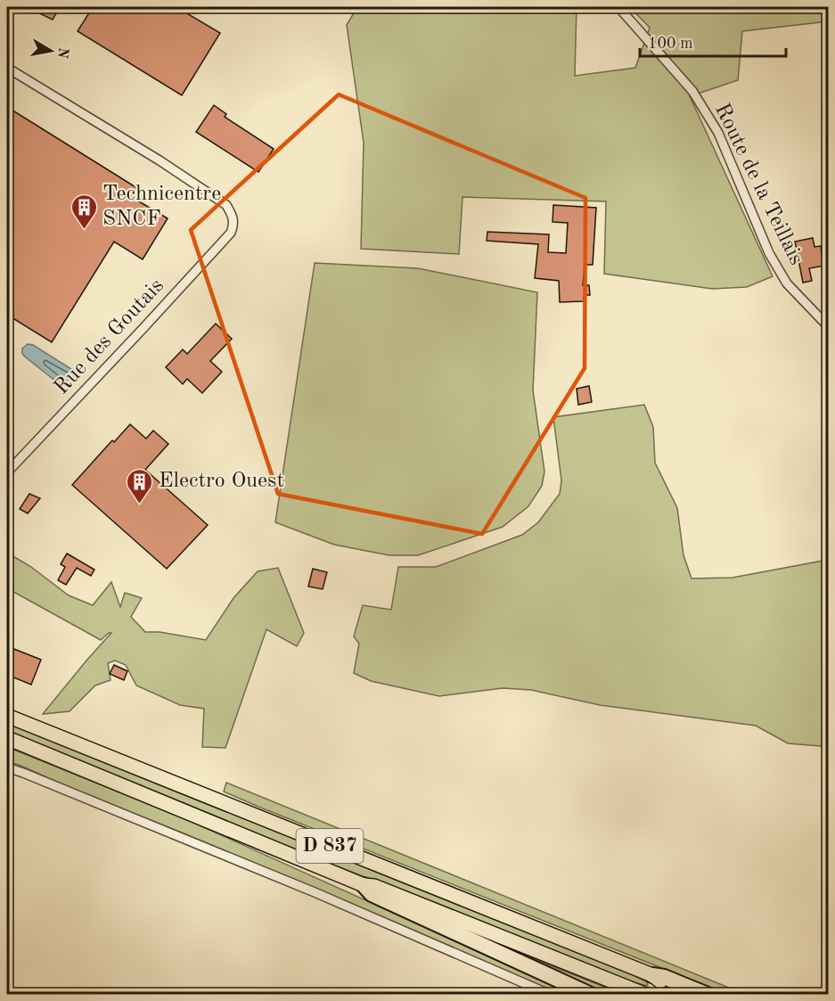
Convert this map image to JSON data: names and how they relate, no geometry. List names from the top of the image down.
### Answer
{
  "streets": {
    "main road": ["D 837"],
    "street": ["Route de la Teillais", "Rue des Goutais"]
  },
  "places": {
    "building": ["Technicentre SNCF", "Electro Ouest"]
  },
  "scale_bar": "100 m",
  "north": "right"
}
